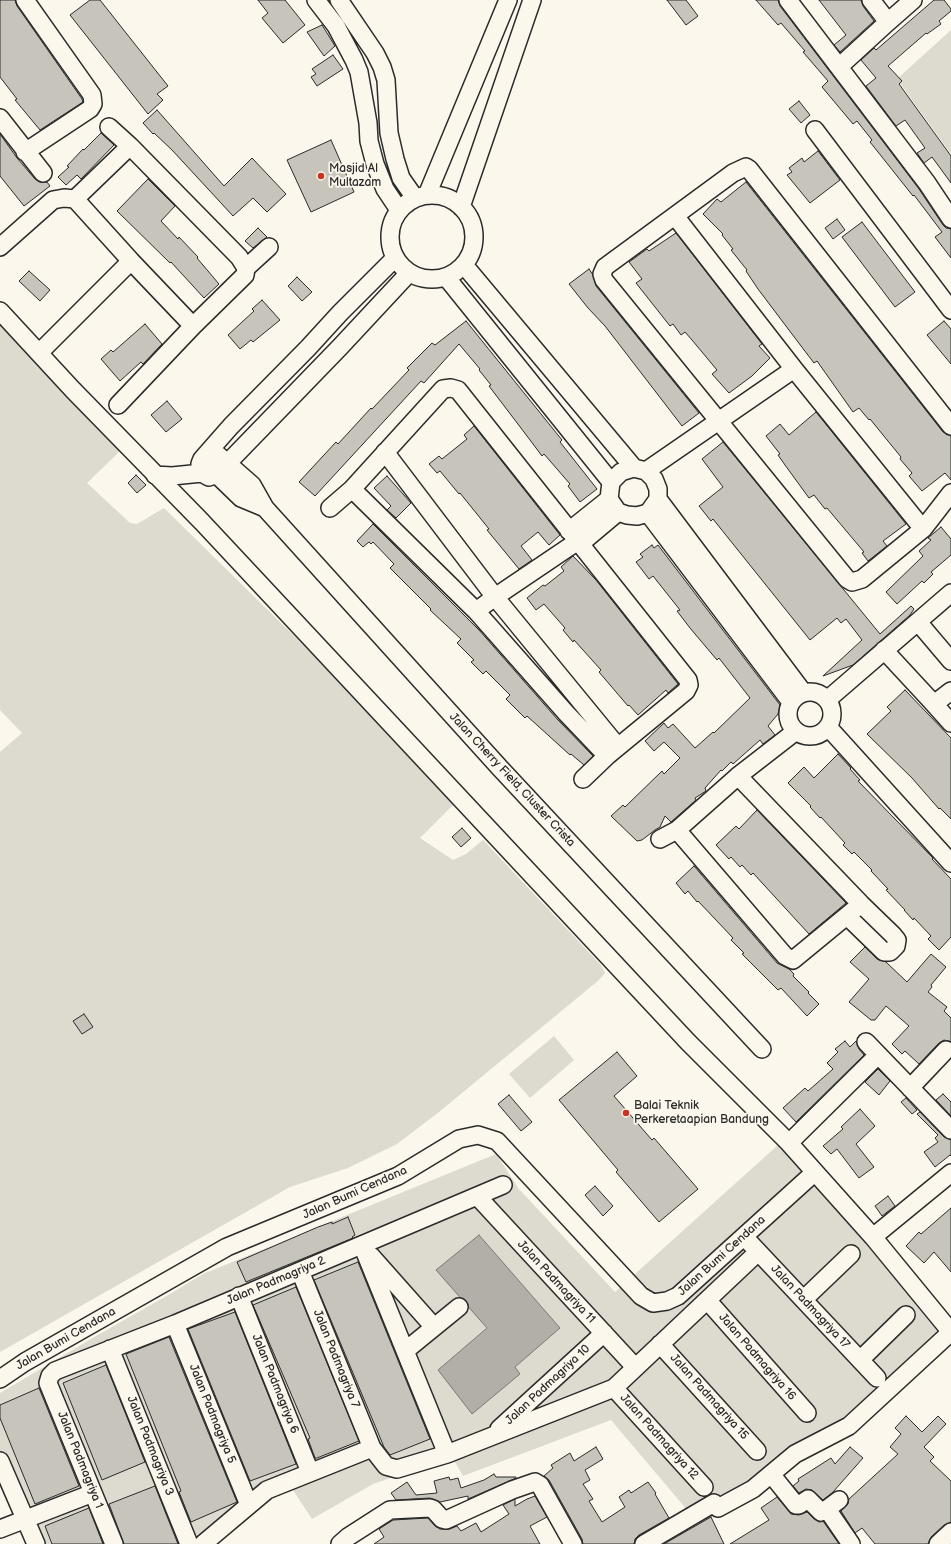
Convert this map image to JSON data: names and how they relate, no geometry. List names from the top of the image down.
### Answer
{
  "streets": {
    "street": [
      "Jalan Cherry Field, Cluster Crista",
      "Jalan Bumi Cendana",
      "Jalan Padmagriya 2",
      "Jalan Padmagriya 11",
      "Jalan Padmagriya 17",
      "Jalan Padmagriya 16",
      "Jalan Padmagriya 7",
      "Jalan Padmagriya 6",
      "Jalan Padmagriya 10",
      "Jalan Padmagriya 15",
      "Jalan Padmagriya 5",
      "Jalan Padmagriya 12",
      "Jalan Padmagriya 3",
      "Jalan Padmagriya 1"
    ]
  },
  "crossings": [
    ["Jalan Bumi Cendana", "Jalan Padmagriya 17"],
    ["Jalan Padmagriya 2", "Jalan Padmagriya 11"],
    ["Jalan Padmagriya 2", "Jalan Padmagriya 7"],
    ["Jalan Padmagriya 2", "Jalan Padmagriya 6"],
    ["Jalan Padmagriya 2", "Jalan Padmagriya 5"],
    ["Jalan Padmagriya 2", "Jalan Padmagriya 3"],
    ["Jalan Padmagriya 2", "Jalan Padmagriya 1"],
    ["Jalan Padmagriya 11", "Jalan Padmagriya 10"],
    ["Jalan Padmagriya 7", "Jalan Padmagriya 10"],
    ["Jalan Padmagriya 10", "Jalan Padmagriya 12"]
  ],
  "places": ["Masjid Al Multazam", "Balai Teknik Perkeretaapian Bandung"]
}
